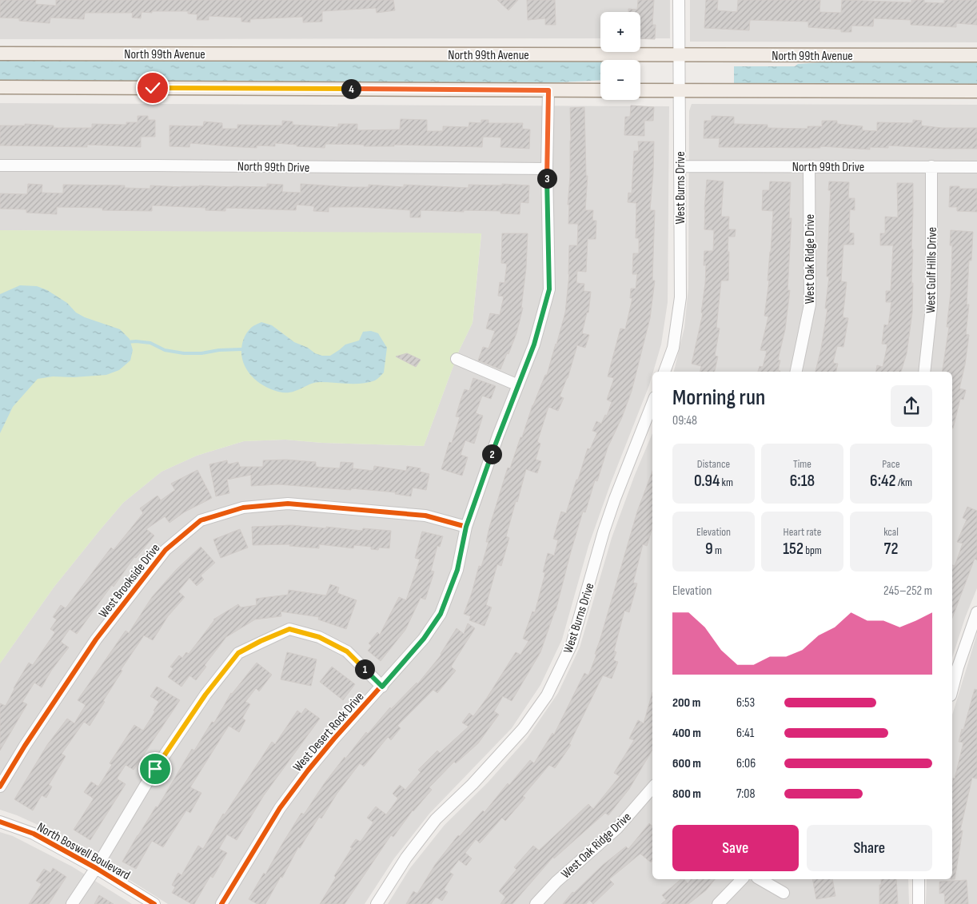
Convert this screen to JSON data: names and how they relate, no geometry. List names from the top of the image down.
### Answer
{
  "streets": {
    "main road": ["North 99th Avenue"],
    "street": [
      "North 99th Drive",
      "West Burns Drive",
      "West Oak Ridge Drive",
      "West Gulf Hills Drive",
      "West Brookside Drive",
      "West Desert Rock Drive",
      "North Boswell Boulevard"
    ]
  },
  "crossings": [
    ["North 99th Avenue", "West Burns Drive"],
    ["North 99th Drive", "West Burns Drive"],
    ["North 99th Drive", "West Oak Ridge Drive"],
    ["North 99th Drive", "West Gulf Hills Drive"],
    ["North 99th Drive", "West Desert Rock Drive"],
    ["West Brookside Drive", "West Desert Rock Drive"]
  ],
  "page": {
    "map_buttons": ["+", "−"],
    "pins": [
      "4",
      "3",
      "2",
      "1"
    ],
    "heading": ["Morning run", "09:48"],
    "stats": [
      ["Distance", "0.94 km"],
      ["Time", "6:18"],
      ["Pace", "6:42 /km"],
      ["Elevation", "9 m"],
      ["Heart rate", "152 bpm"],
      ["kcal", "72"]
    ],
    "chart": ["Elevation", "245–252 m"],
    "list": [
      {
        "name": "200 m",
        "note": "6:53"
      },
      {
        "name": "400 m",
        "note": "6:41"
      },
      {
        "name": "600 m",
        "note": "6:06"
      },
      {
        "name": "800 m",
        "note": "7:08"
      }
    ],
    "buttons": ["Save", "Share"]
  }
}
